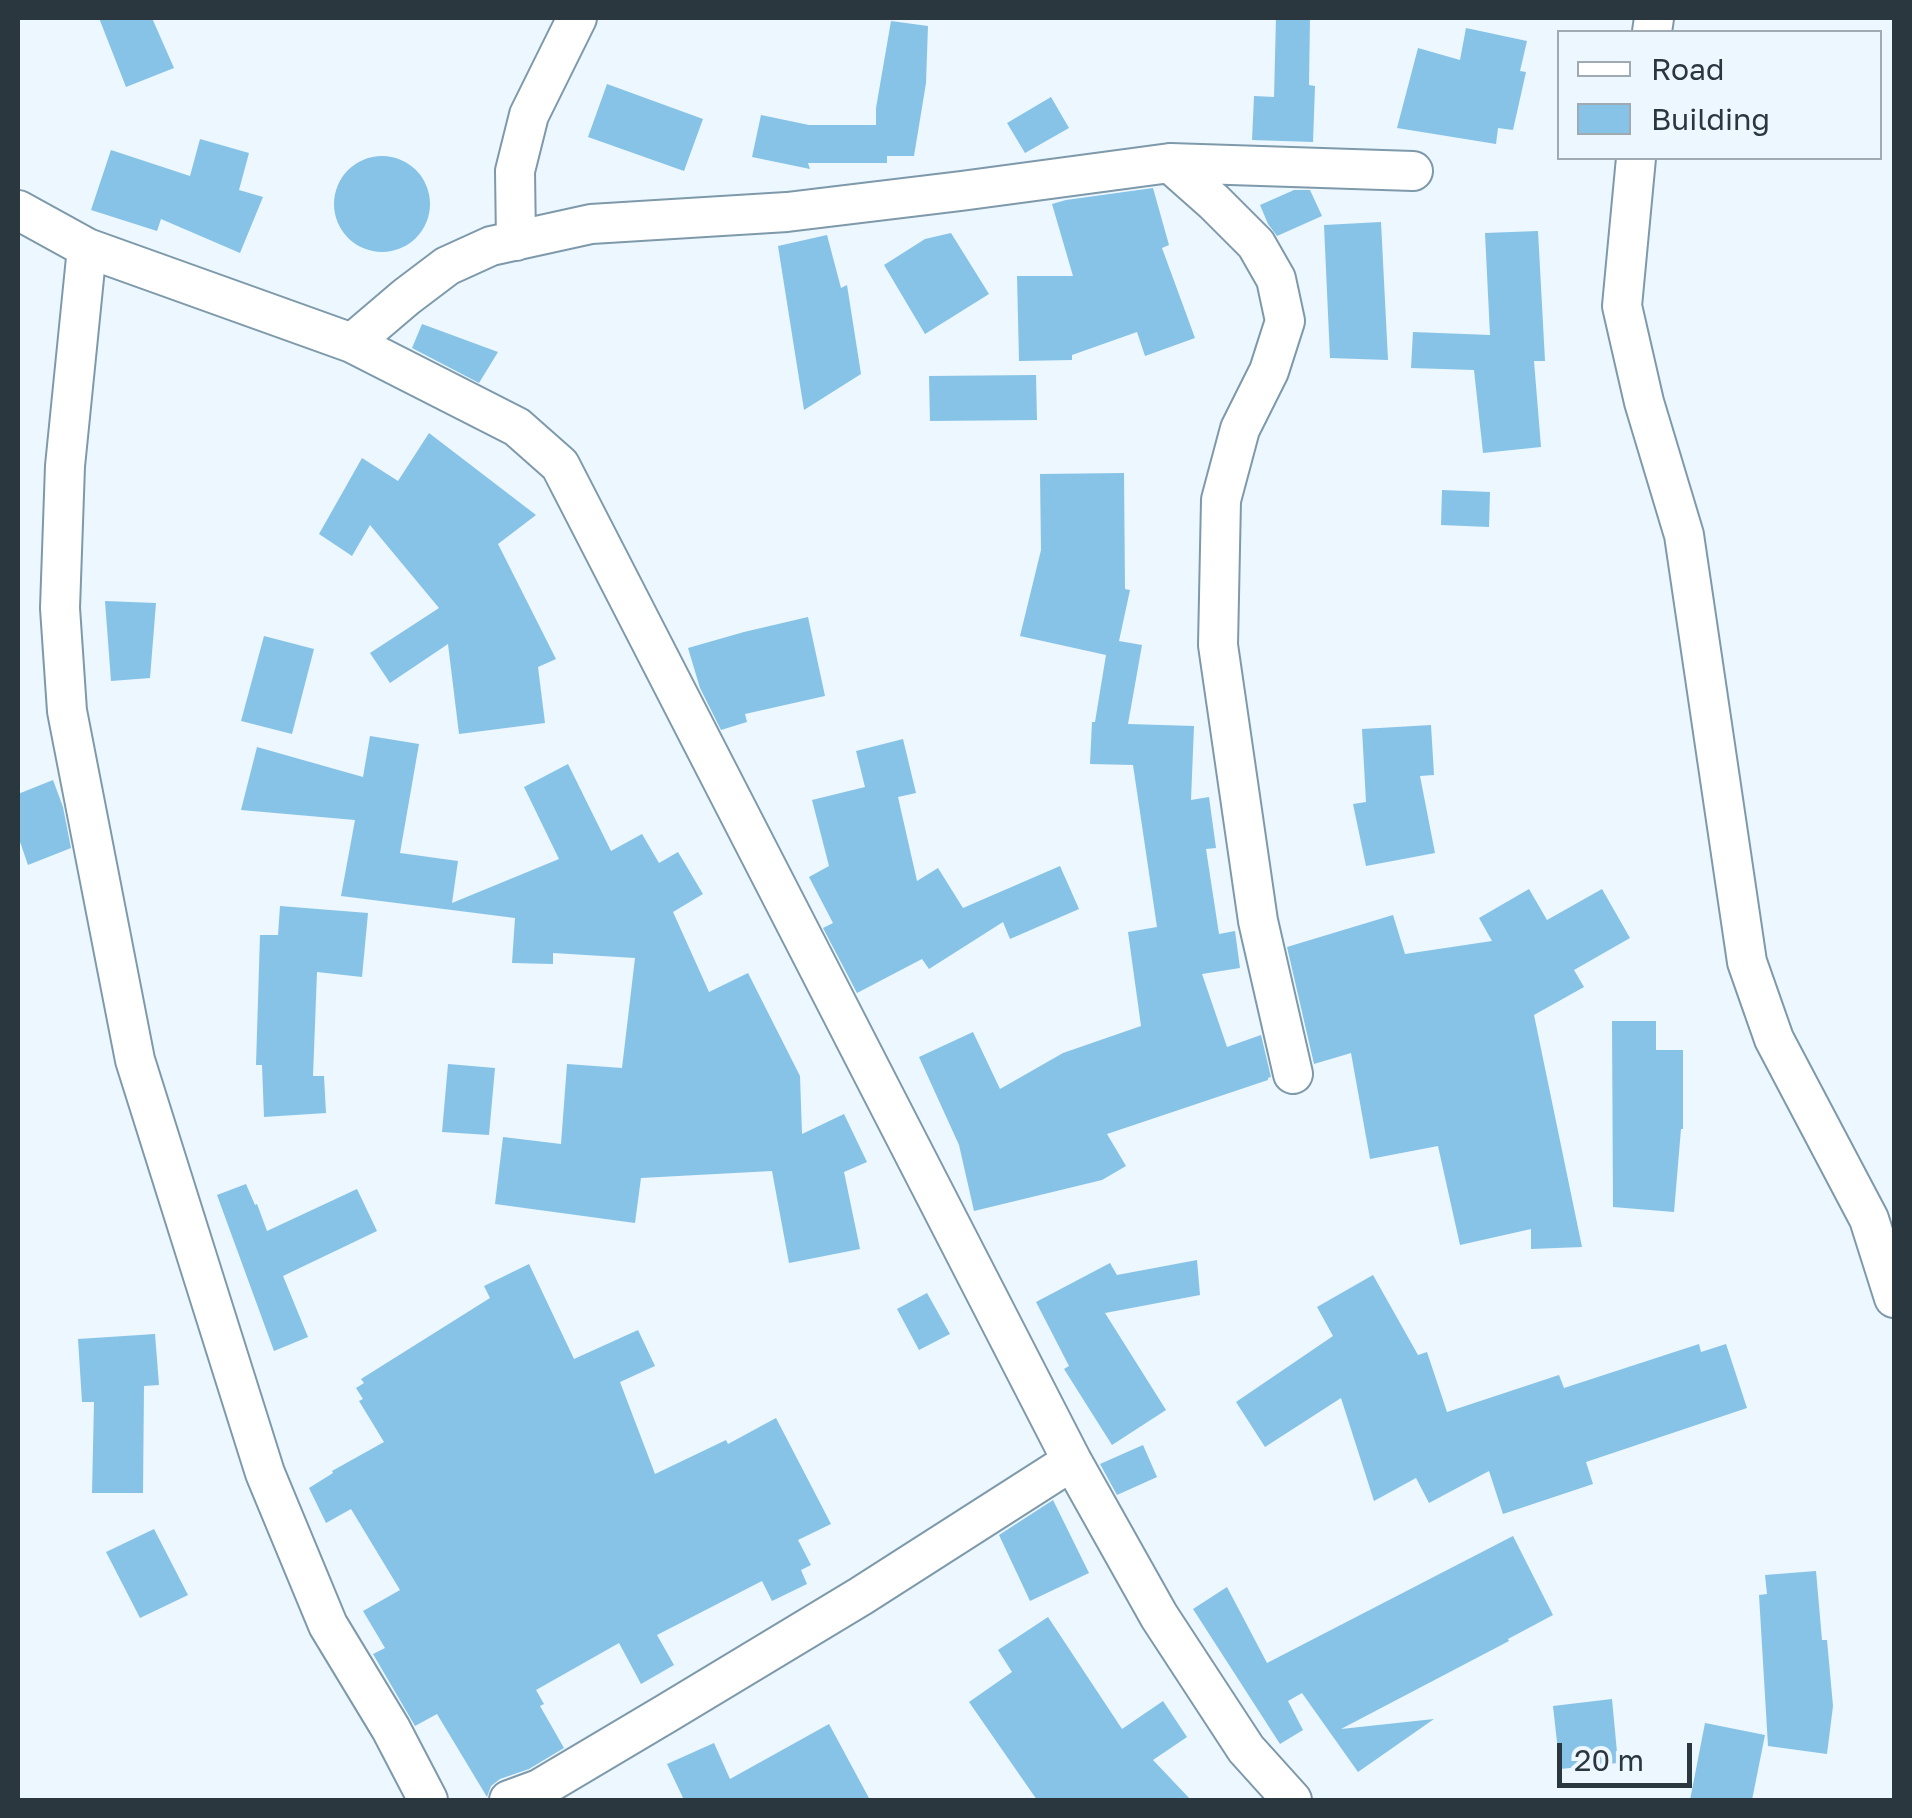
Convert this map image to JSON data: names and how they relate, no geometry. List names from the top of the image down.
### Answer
{
  "legend": ["Road", "Building"],
  "scale_bar": "20 m"
}
